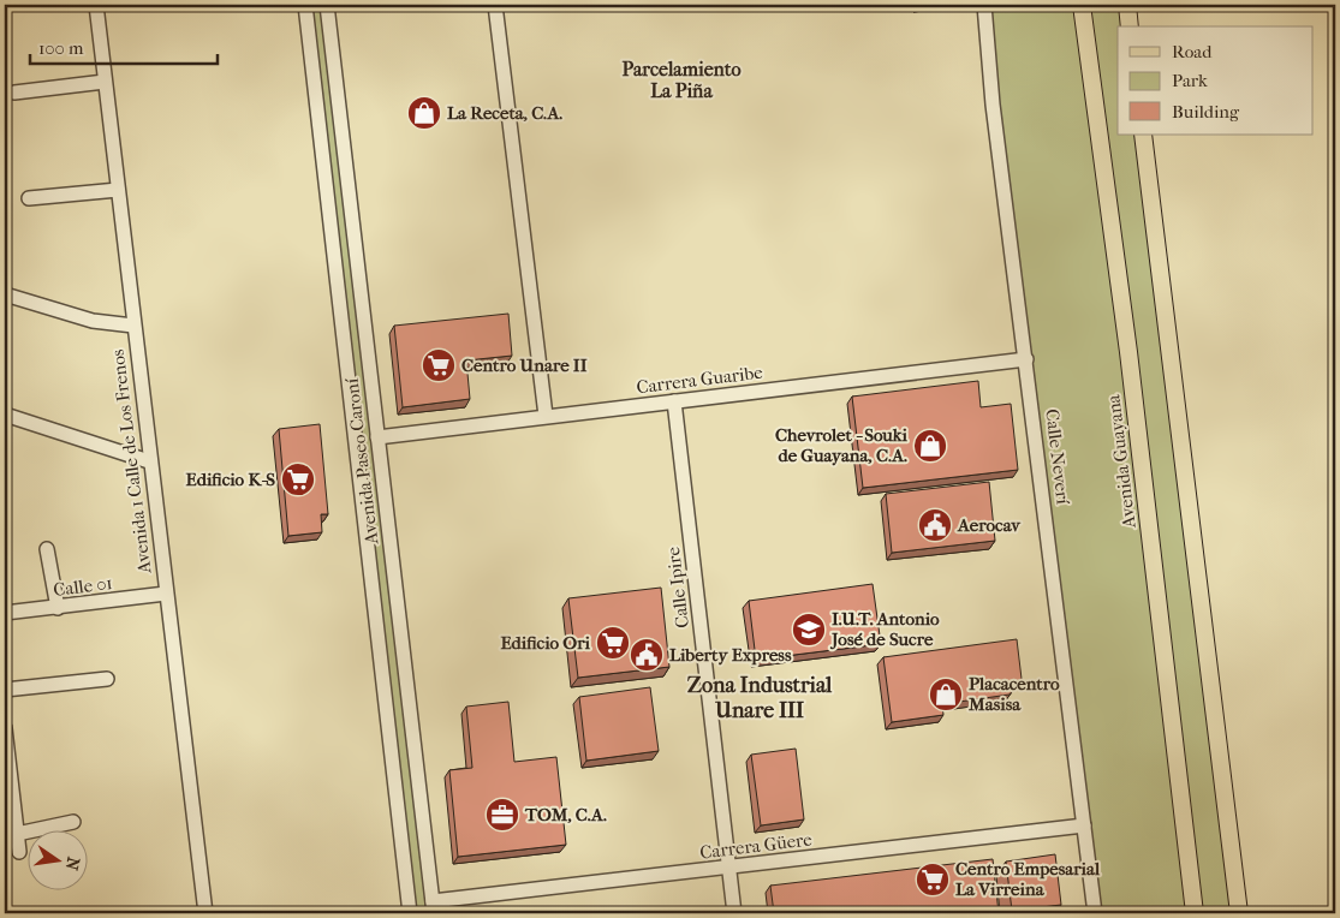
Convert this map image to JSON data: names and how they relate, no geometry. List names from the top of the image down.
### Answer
{
  "streets": {
    "main road": ["Avenida Guayana"],
    "street": [
      "Carrera Guaribe",
      "Calle Neverí",
      "Avenida 1 Calle de Los Frenos",
      "Avenida Paseo Caroní",
      "Calle 01",
      "Calle Ipire",
      "Carrera Güere"
    ]
  },
  "crossings": [
    ["Carrera Guaribe", "Calle Neverí"],
    ["Carrera Guaribe", "Avenida Paseo Caroní"],
    ["Carrera Guaribe", "Calle Ipire"],
    ["Calle Neverí", "Carrera Güere"],
    ["Avenida 1 Calle de Los Frenos", "Calle 01"],
    ["Avenida Paseo Caroní", "Carrera Güere"],
    ["Calle Ipire", "Carrera Güere"]
  ],
  "districts": ["Parcelamiento La Piña", "Zona Industrial Unare III"],
  "places": {
    "shop": ["La Receta, C.A.", "Chevrolet - Souki de Guayana, C.A.", "Placacentro Masisa"],
    "supermarket": [
      "Centro Unare II",
      "Edificio K-S",
      "Edificio Ori",
      "Centro Empesarial La Virreina"
    ],
    "public building": ["Aerocav", "Liberty Express"],
    "school or university": ["I.U.T. Antonio José de Sucre"],
    "office": ["TOM, C.A."]
  },
  "legend": ["Road", "Park", "Building"],
  "scale_bar": "100 m",
  "north": "right"
}
